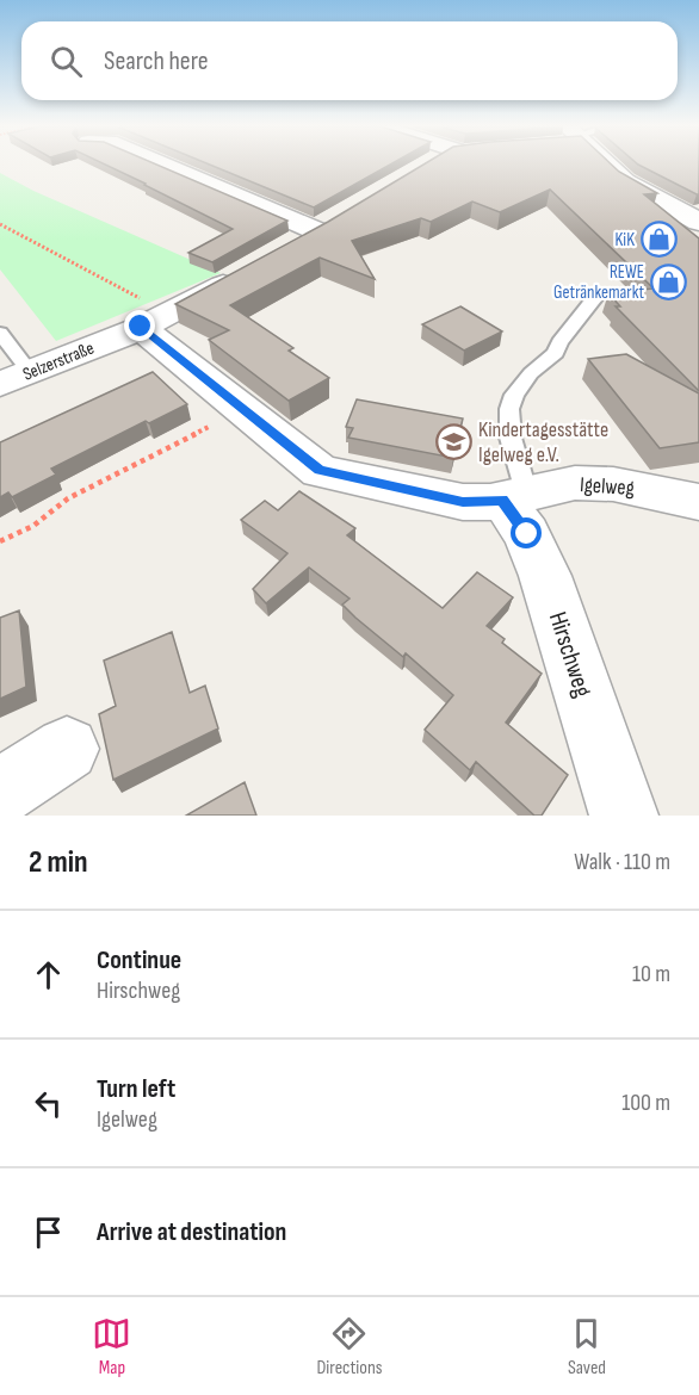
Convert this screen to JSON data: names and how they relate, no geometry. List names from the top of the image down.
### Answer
{
  "streets": {
    "street": ["Selzerstraße", "Igelweg", "Hirschweg"]
  },
  "crossings": [
    ["Selzerstraße", "Igelweg"],
    ["Igelweg", "Hirschweg"]
  ],
  "places": {
    "shop": ["KiK", "REWE Getränkemarkt"],
    "school or university": ["Kindertagesstätte Igelweg e.V."]
  },
  "page": {
    "search": "Search here",
    "heading": ["2 min", "Walk · 110 m"],
    "list": [
      ["Continue", "Hirschweg", "10 m"],
      ["Turn left", "Igelweg", "100 m"],
      "Arrive at destination"
    ],
    "nav": ["Map", "Directions", "Saved"]
  }
}
